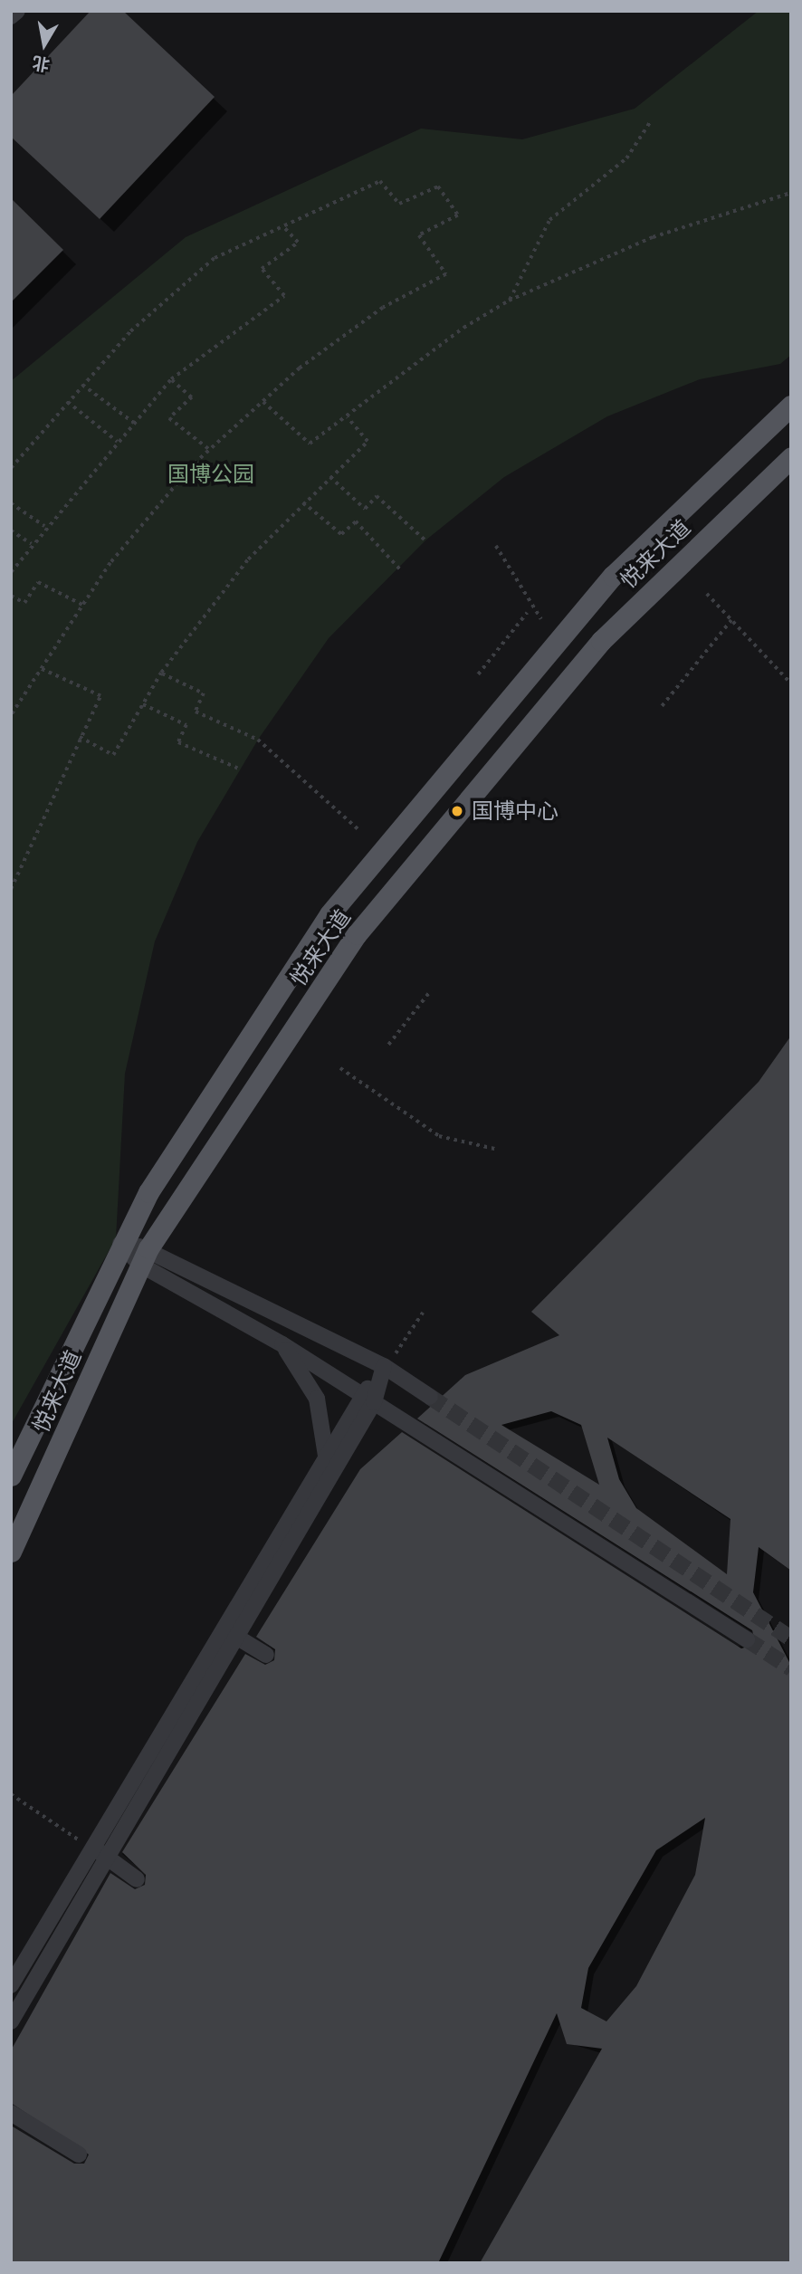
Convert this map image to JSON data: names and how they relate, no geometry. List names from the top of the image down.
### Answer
{
  "streets": {
    "main road": ["悦来大道"]
  },
  "parks": ["国博公园"],
  "places": ["国博中心"],
  "north": "bottom"
}
